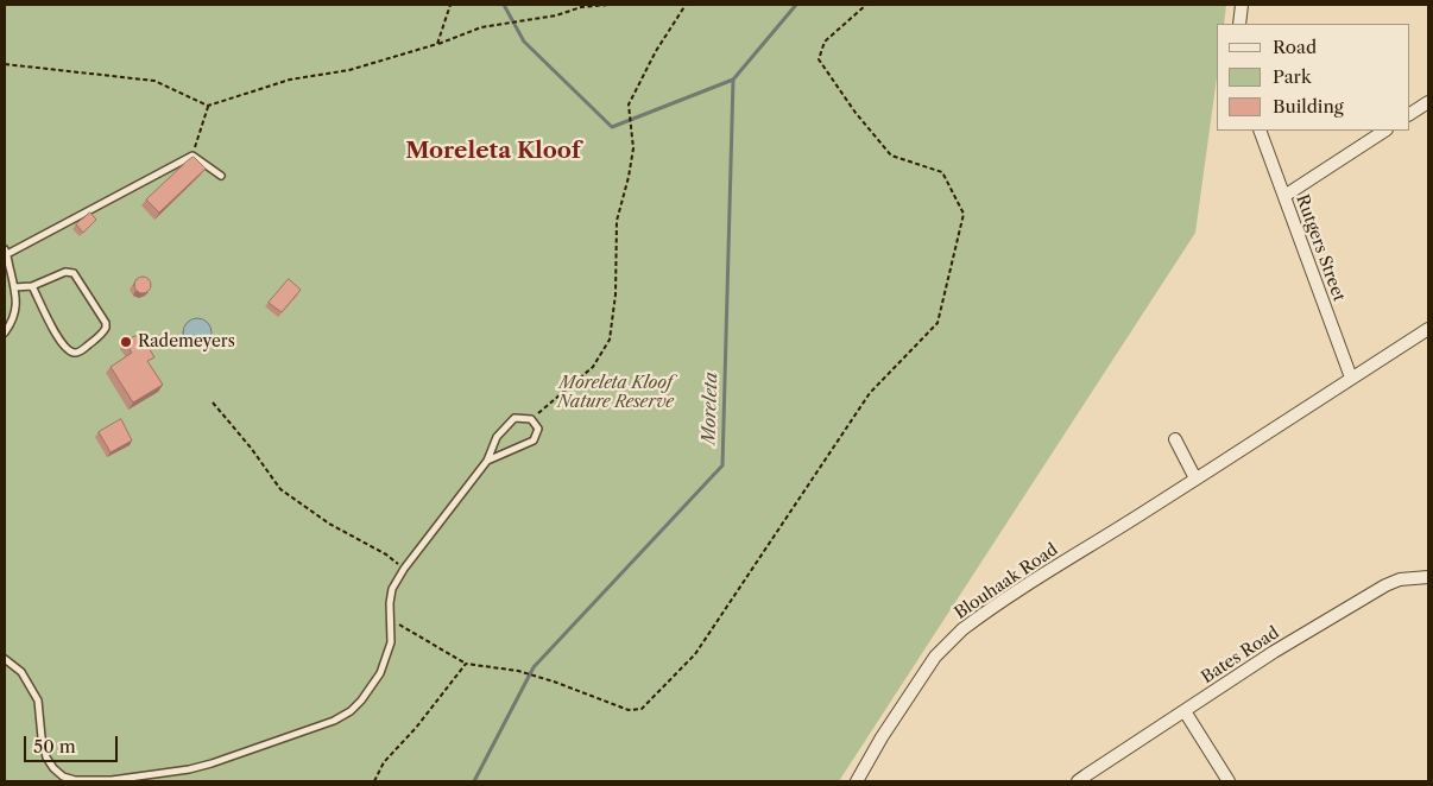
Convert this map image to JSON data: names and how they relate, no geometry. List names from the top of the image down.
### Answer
{
  "streets": {
    "street": ["Rutgers Street", "Blouhaak Road", "Bates Road"]
  },
  "crossings": [
    ["Rutgers Street", "Blouhaak Road"]
  ],
  "districts": ["Moreleta Kloof"],
  "water": ["Moreleta"],
  "parks": ["Moreleta Kloof Nature Reserve"],
  "places": ["Rademeyers"],
  "legend": ["Road", "Park", "Building"],
  "scale_bar": "50 m"
}
